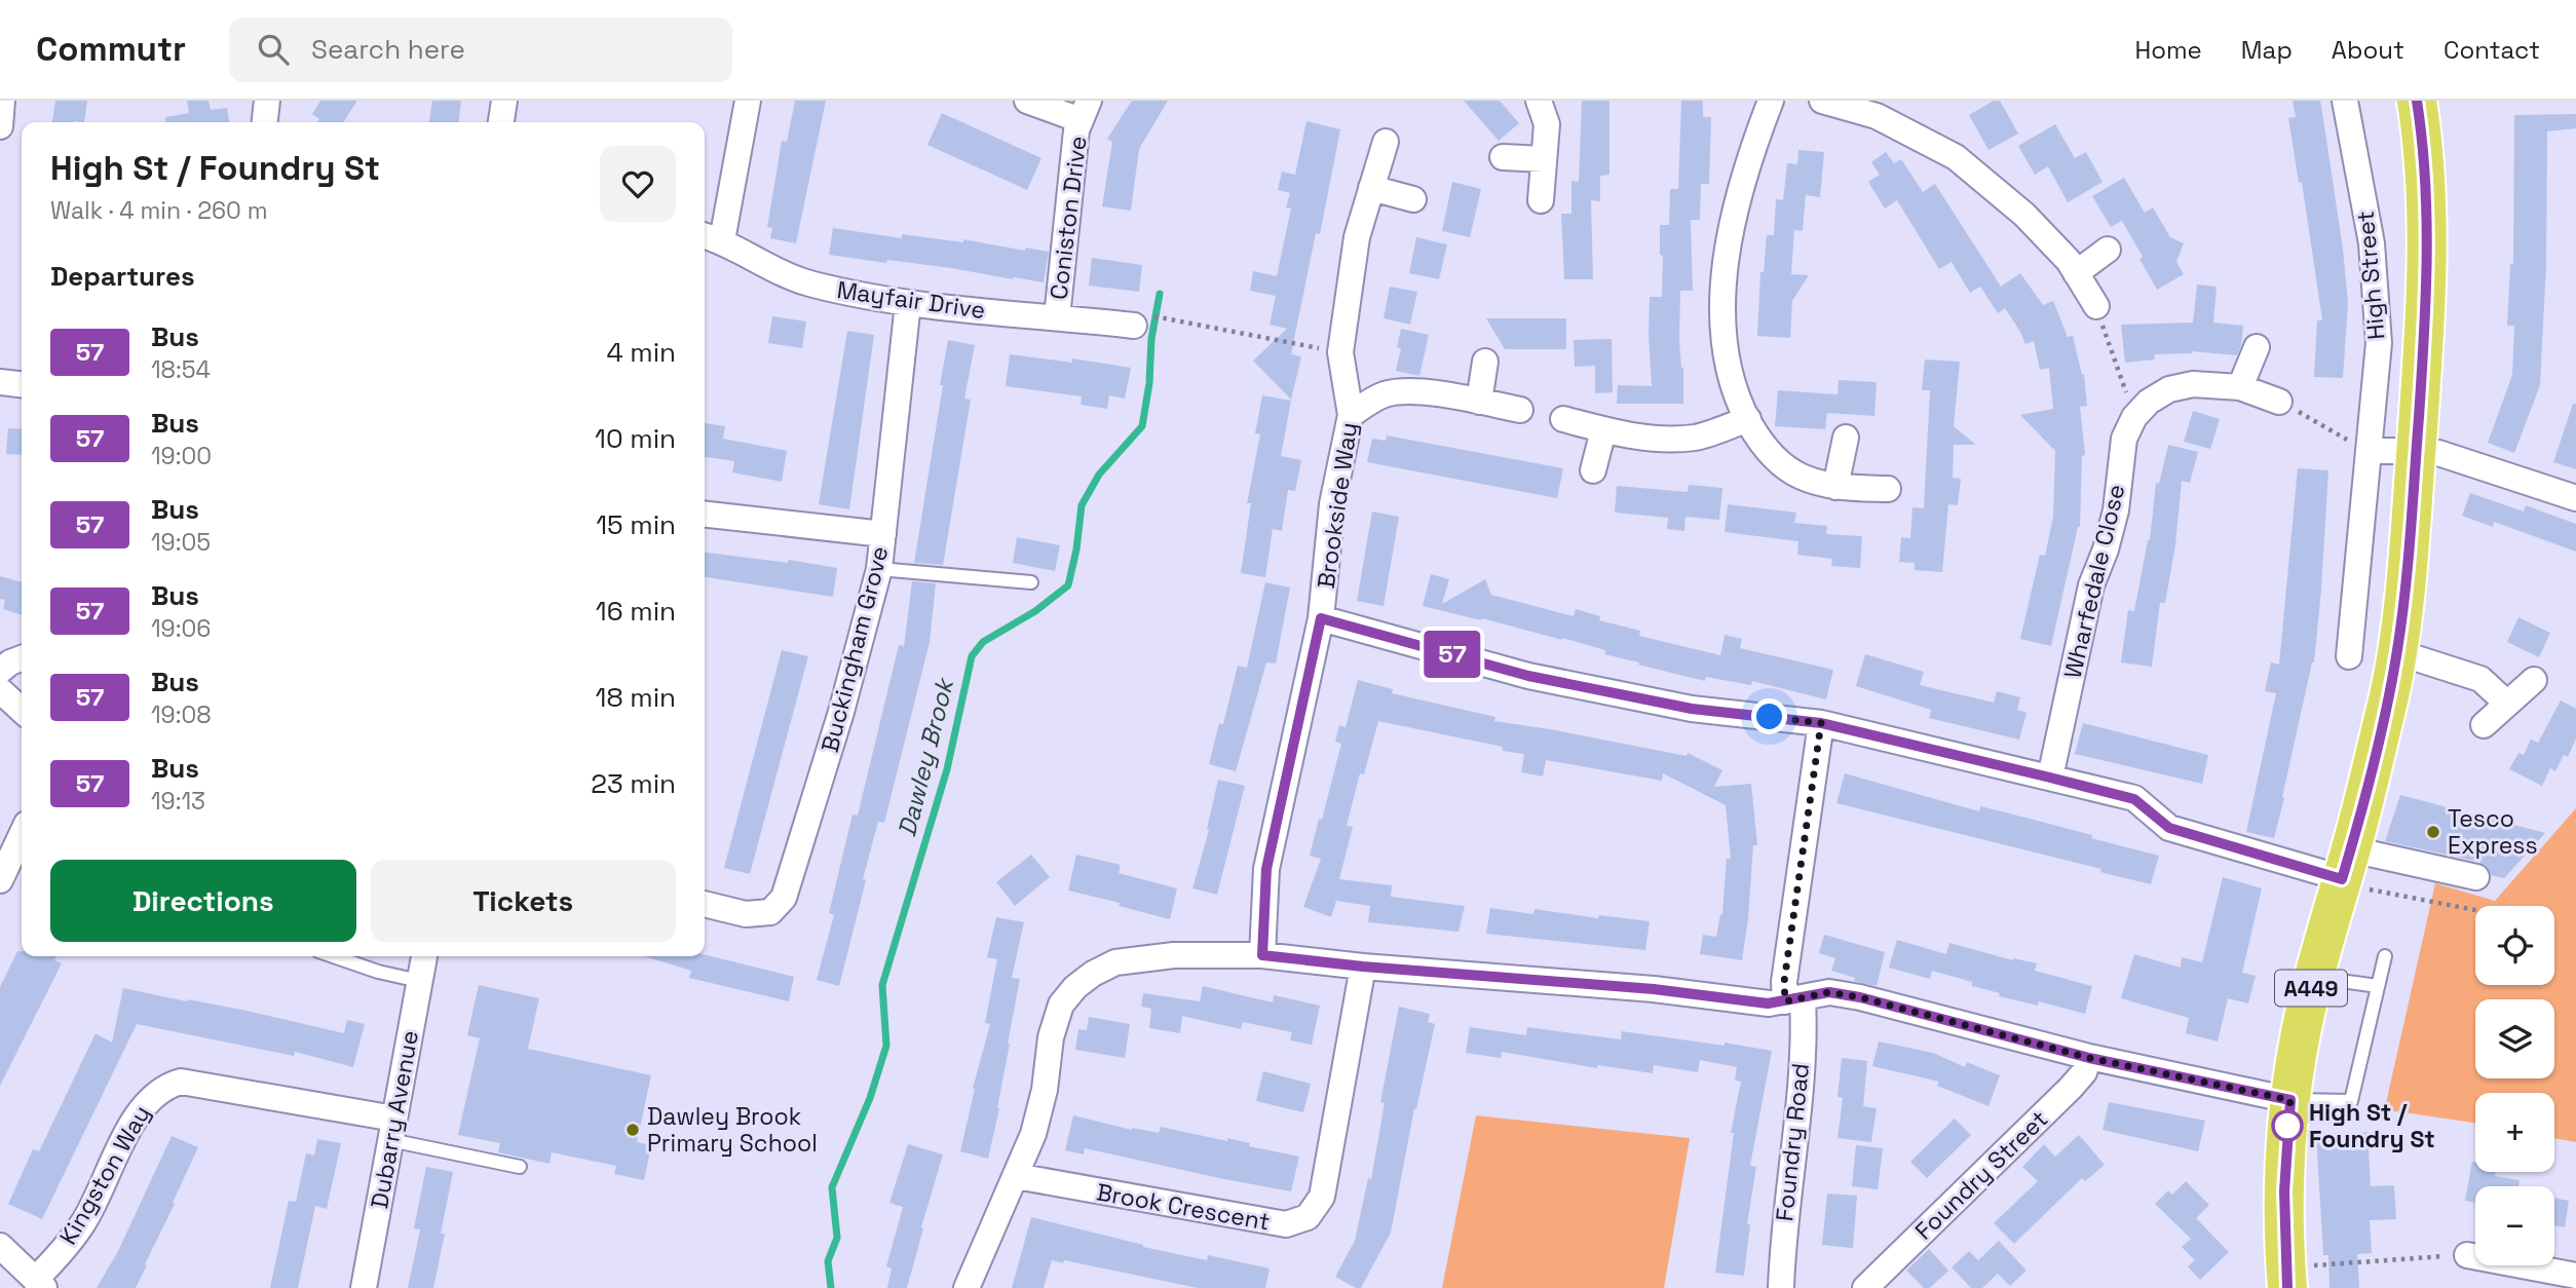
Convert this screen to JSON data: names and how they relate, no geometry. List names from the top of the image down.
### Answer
{
  "streets": {
    "highway": ["A449"],
    "street": [
      "Coniston Drive",
      "High Street",
      "Mayfair Drive",
      "Brookside Way",
      "Wharfedale Close",
      "Buckingham Grove",
      "Dubarry Avenue",
      "Foundry Road",
      "Kingston Way",
      "Foundry Street",
      "Brook Crescent"
    ]
  },
  "crossings": [
    ["Coniston Drive", "Mayfair Drive"],
    ["Mayfair Drive", "Buckingham Grove"],
    ["Dubarry Avenue", "Kingston Way"]
  ],
  "water": ["Dawley Brook"],
  "places": ["Tesco Express", "High St / Foundry St", "Dawley Brook Primary School"],
  "lines": ["bus line 57"],
  "page": {
    "header": "Commutr",
    "search": "Search here",
    "nav": [
      "Home",
      "Map",
      "About",
      "Contact"
    ],
    "on_map": "57",
    "heading": [
      ["High St / Foundry St", "Walk · 4 min · 260 m"],
      "Departures"
    ],
    "list": [
      {
        "mark": "57",
        "name": "Bus",
        "note": "18:54",
        "value": "4 min"
      },
      {
        "mark": "57",
        "name": "Bus",
        "note": "19:00",
        "value": "10 min"
      },
      {
        "mark": "57",
        "name": "Bus",
        "note": "19:05",
        "value": "15 min"
      },
      {
        "mark": "57",
        "name": "Bus",
        "note": "19:06",
        "value": "16 min"
      },
      {
        "mark": "57",
        "name": "Bus",
        "note": "19:08",
        "value": "18 min"
      },
      {
        "mark": "57",
        "name": "Bus",
        "note": "19:13",
        "value": "23 min"
      }
    ],
    "buttons": ["Directions", "Tickets"],
    "map_buttons": ["+", "−"]
  }
}
